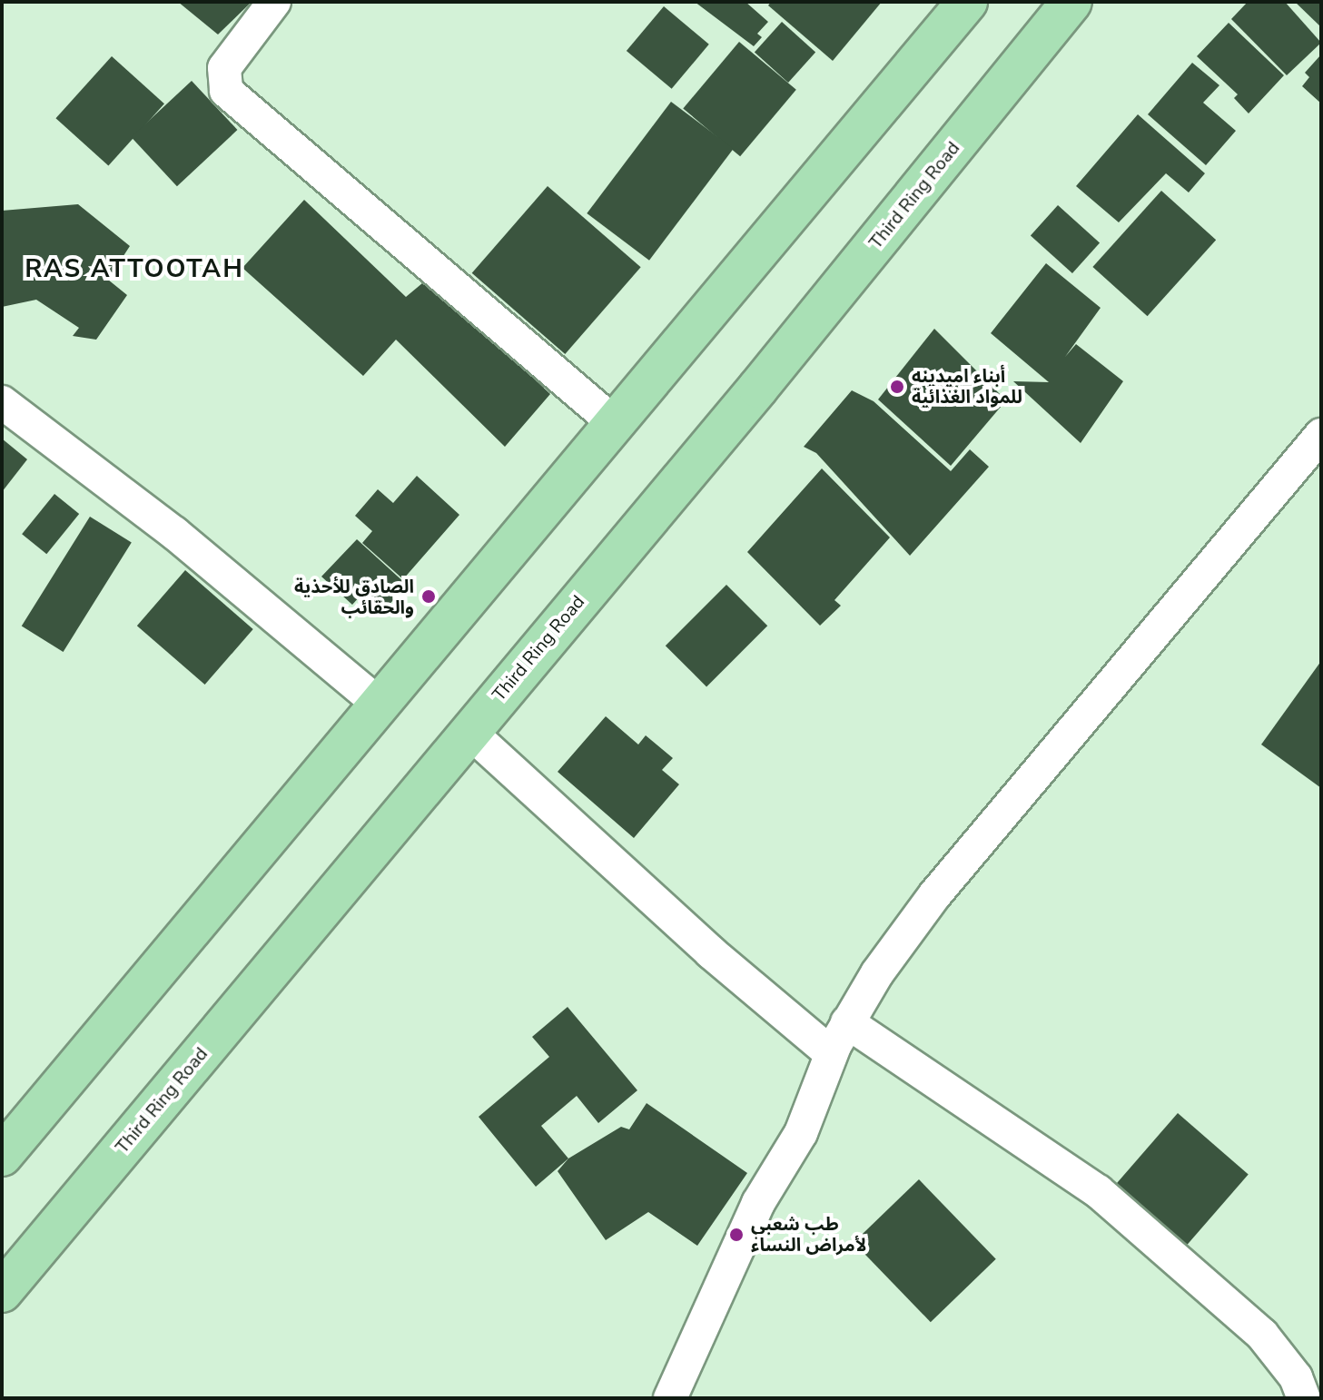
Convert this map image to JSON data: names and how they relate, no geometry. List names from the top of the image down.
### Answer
{
  "streets": {
    "main road": ["Third Ring Road"]
  },
  "districts": ["RAS ATTOOTAH"],
  "places": ["أبناء اميدينه للمواد الغذائية", "الصادق للأحذية والحقائب", "طب شعبي لأمراض النساء"]
}
